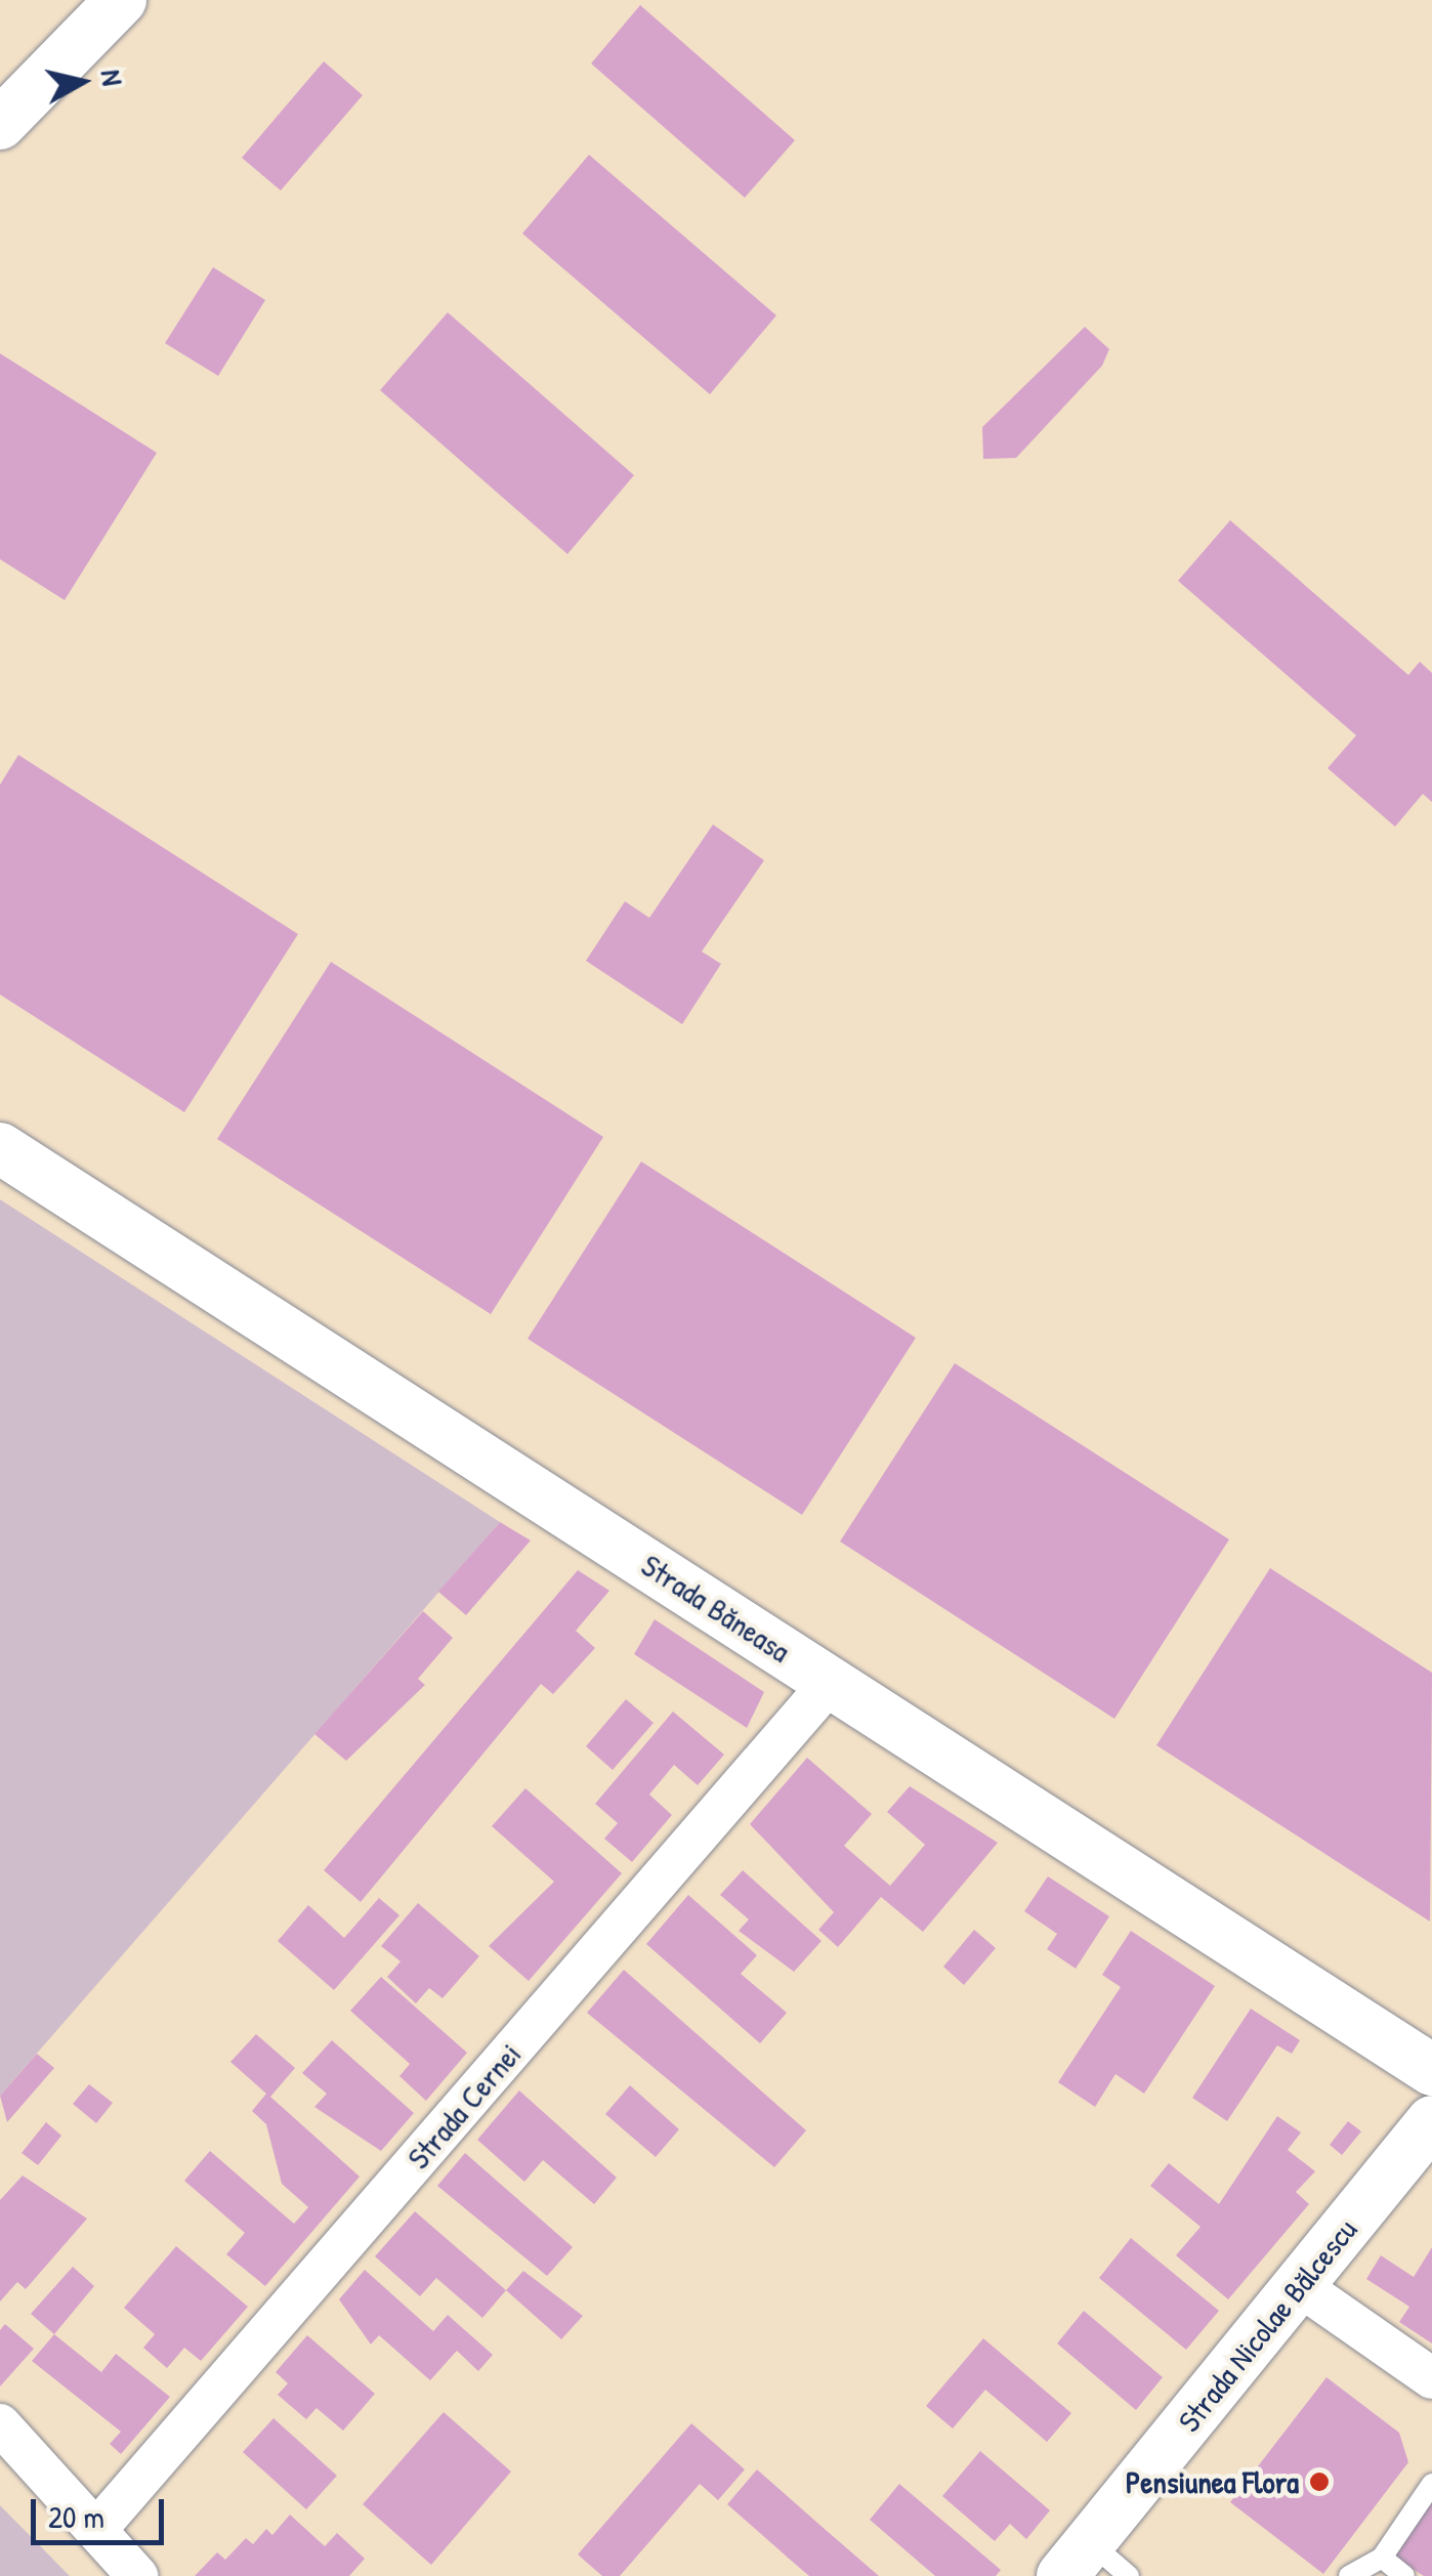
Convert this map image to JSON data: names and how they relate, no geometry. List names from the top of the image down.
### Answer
{
  "streets": {
    "street": ["Strada Băneasa", "Strada Cernei", "Strada Nicolae Bălcescu"]
  },
  "crossings": [
    ["Strada Băneasa", "Strada Cernei"]
  ],
  "places": ["Pensiunea Flora"],
  "scale_bar": "20 m",
  "north": "right"
}
